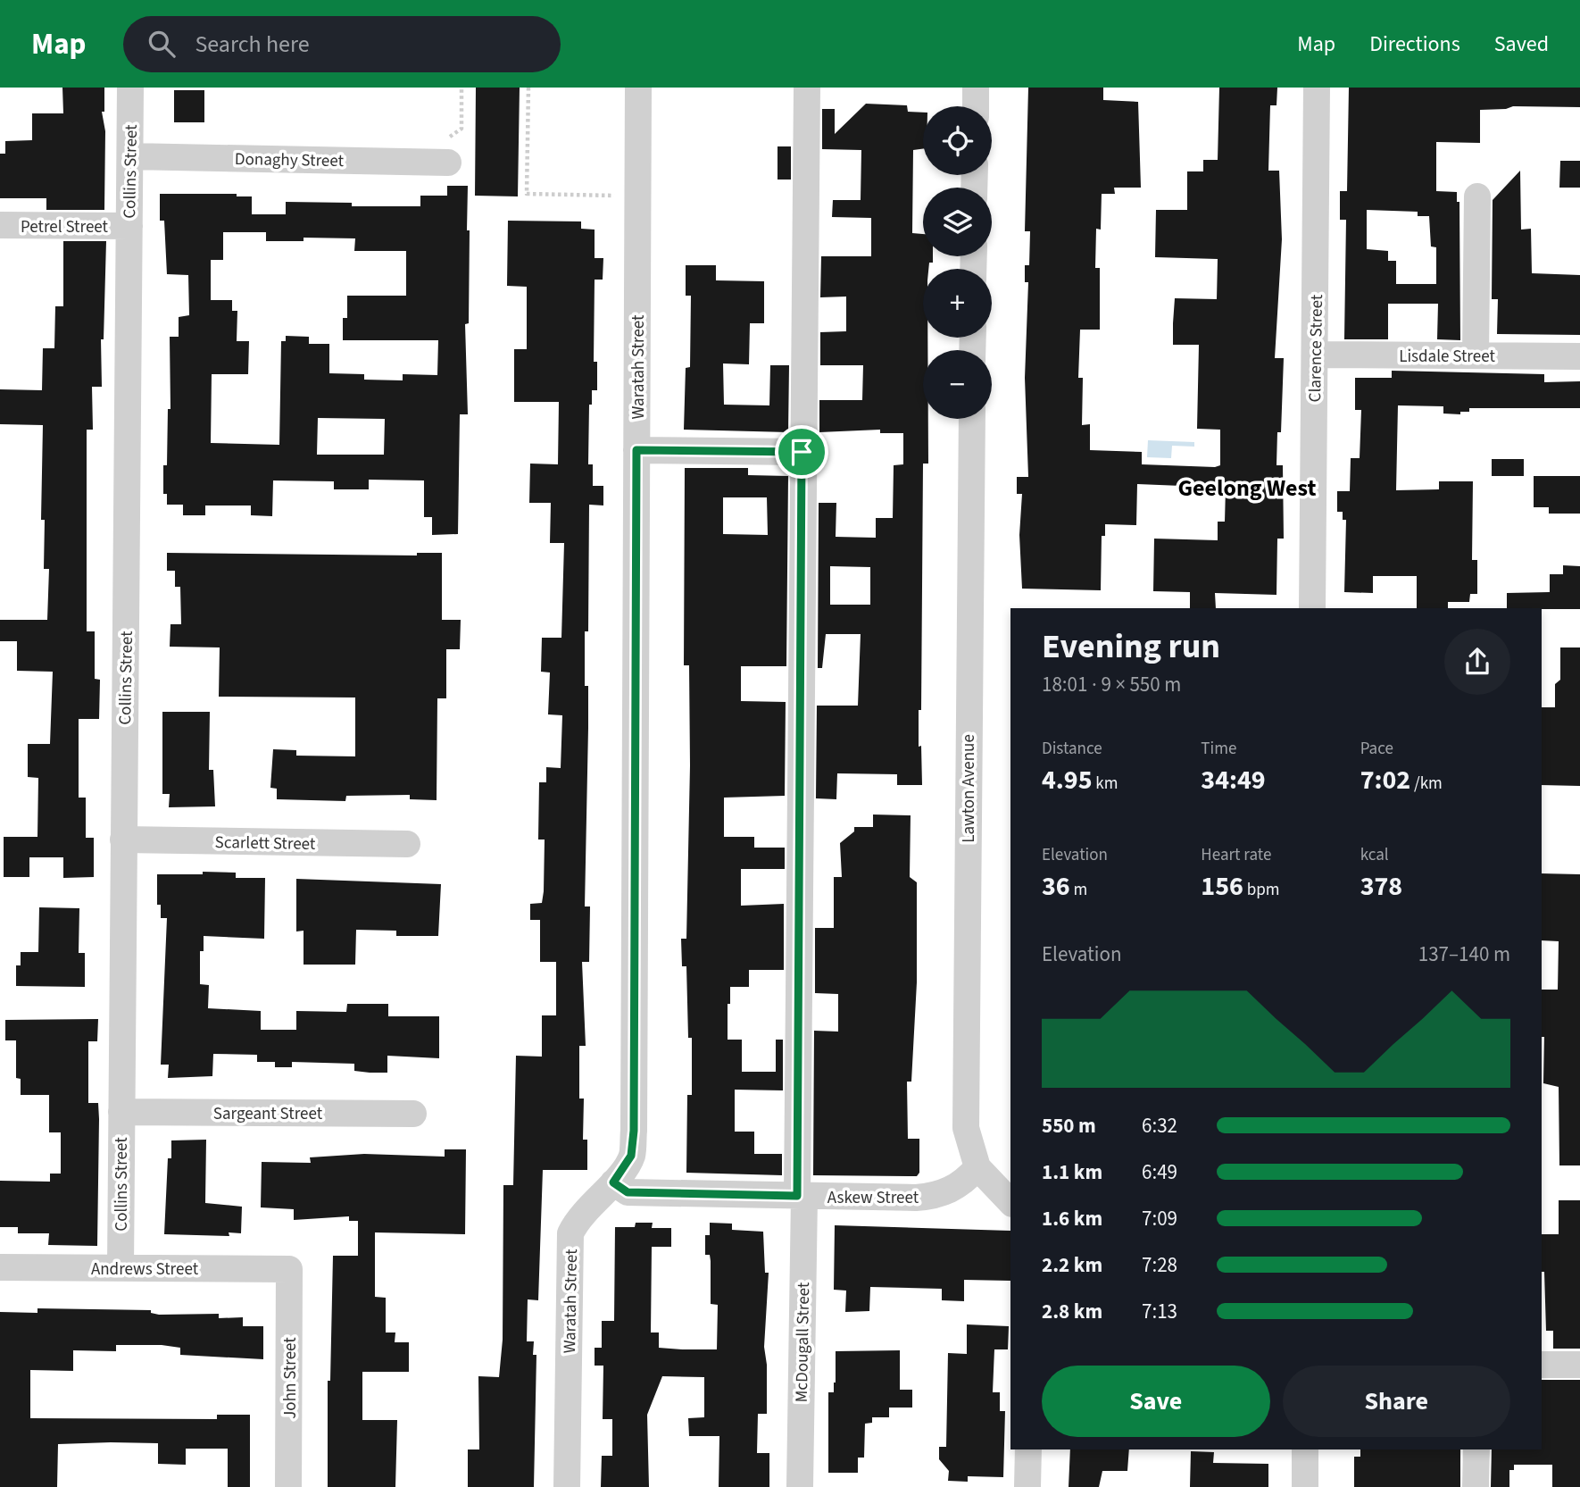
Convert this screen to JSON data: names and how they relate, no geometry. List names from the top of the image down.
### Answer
{
  "streets": {
    "street": [
      "Donaghy Street",
      "Collins Street",
      "Petrel Street",
      "Clarence Street",
      "Lisdale Street",
      "Waratah Street",
      "Lawton Avenue",
      "Scarlett Street",
      "Sargeant Street",
      "Askew Street",
      "Andrews Street",
      "McDougall Street",
      "John Street"
    ]
  },
  "crossings": [
    ["Donaghy Street", "Collins Street"],
    ["Collins Street", "Petrel Street"],
    ["Collins Street", "Scarlett Street"],
    ["Collins Street", "Sargeant Street"],
    ["Collins Street", "Andrews Street"],
    ["Clarence Street", "Lisdale Street"],
    ["Waratah Street", "Askew Street"],
    ["Lawton Avenue", "Askew Street"],
    ["Askew Street", "McDougall Street"],
    ["Andrews Street", "John Street"]
  ],
  "districts": ["Geelong West"],
  "page": {
    "header": "Map",
    "search": "Search here",
    "nav": ["Map", "Directions", "Saved"],
    "map_buttons": ["+", "−"],
    "heading": ["Evening run", "18:01 · 9 × 550 m"],
    "stats": [
      ["Distance", "4.95 km"],
      ["Time", "34:49"],
      ["Pace", "7:02 /km"],
      ["Elevation", "36 m"],
      ["Heart rate", "156 bpm"],
      ["kcal", "378"]
    ],
    "chart": ["Elevation", "137–140 m"],
    "list": [
      {
        "name": "550 m",
        "note": "6:32"
      },
      {
        "name": "1.1 km",
        "note": "6:49"
      },
      {
        "name": "1.6 km",
        "note": "7:09"
      },
      {
        "name": "2.2 km",
        "note": "7:28"
      },
      {
        "name": "2.8 km",
        "note": "7:13"
      }
    ],
    "buttons": ["Save", "Share"]
  }
}
